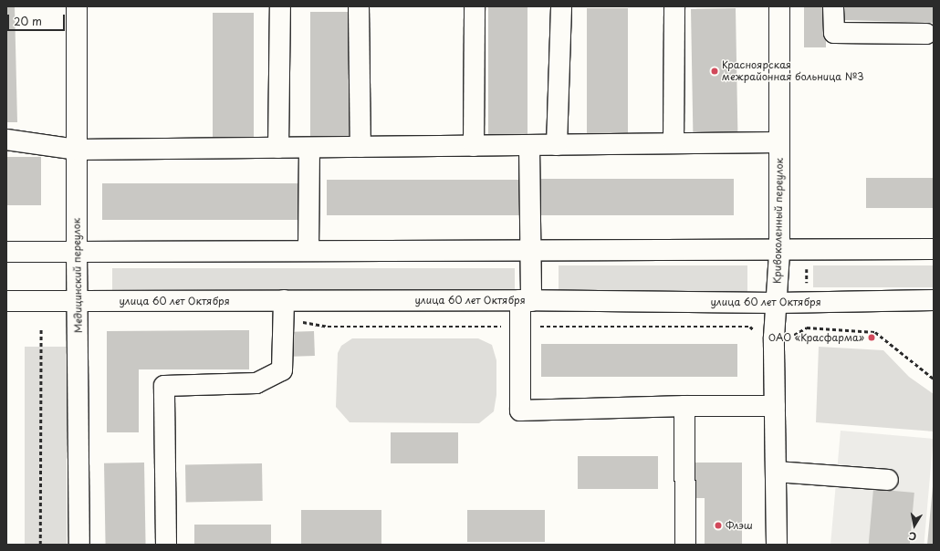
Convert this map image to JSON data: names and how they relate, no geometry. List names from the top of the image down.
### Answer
{
  "streets": {
    "street": ["Кривоколенный переулок", "Медицинский переулок", "улица 60 лет Октября"]
  },
  "crossings": [
    ["Кривоколенный переулок", "улица 60 лет Октября"],
    ["Медицинский переулок", "улица 60 лет Октября"]
  ],
  "places": ["Красноярская межрайонная больница №3", "ОАО «Красфарма»", "Флэш"],
  "scale_bar": "20 m",
  "north": "bottom"
}
